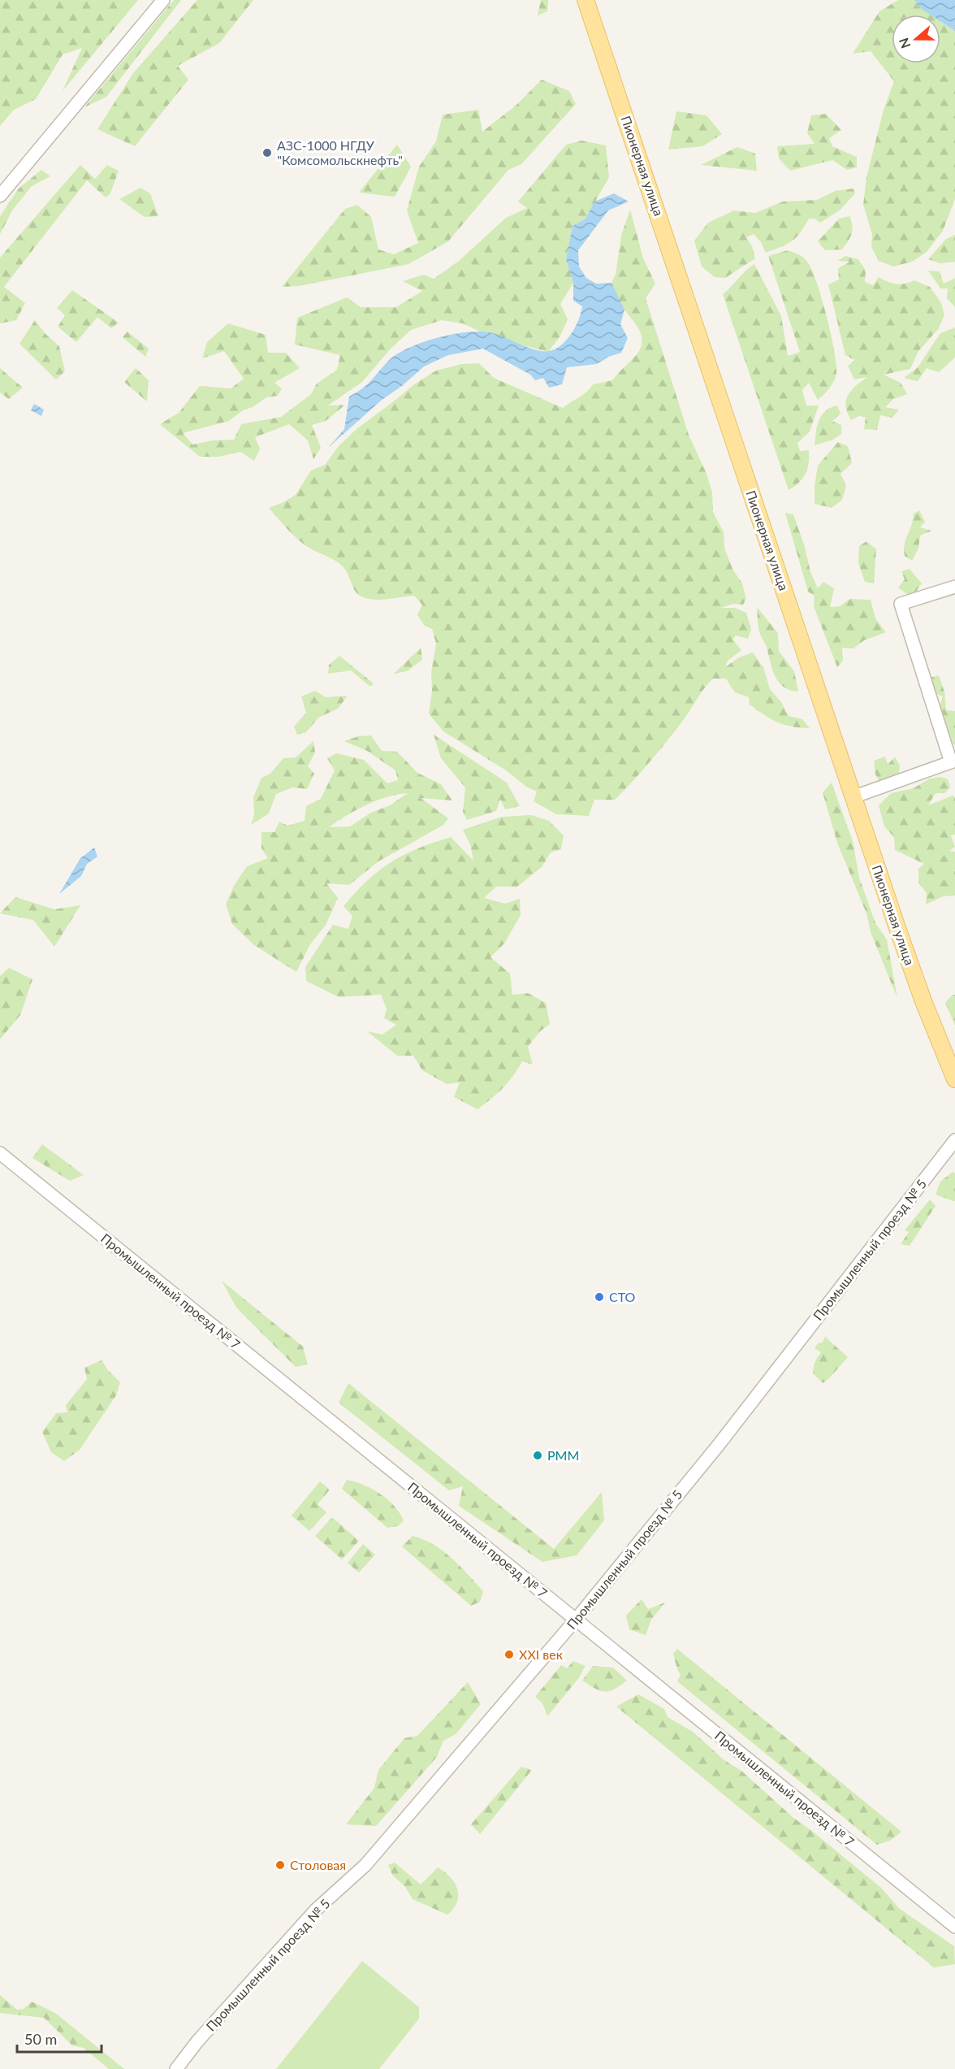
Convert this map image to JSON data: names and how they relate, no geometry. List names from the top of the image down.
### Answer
{
  "streets": {
    "main road": ["Пионерная улица"],
    "street": ["Промышленный проезд № 5", "Промышленный проезд № 7"]
  },
  "crossings": [
    ["Промышленный проезд № 5", "Промышленный проезд № 7"]
  ],
  "places": [
    "АЗС-1000 НГДУ \"Комсомольскнефть\"",
    "СТО",
    "РММ",
    "XXI век",
    "Столовая"
  ],
  "scale_bar": "50 m",
  "north": "left"
}
